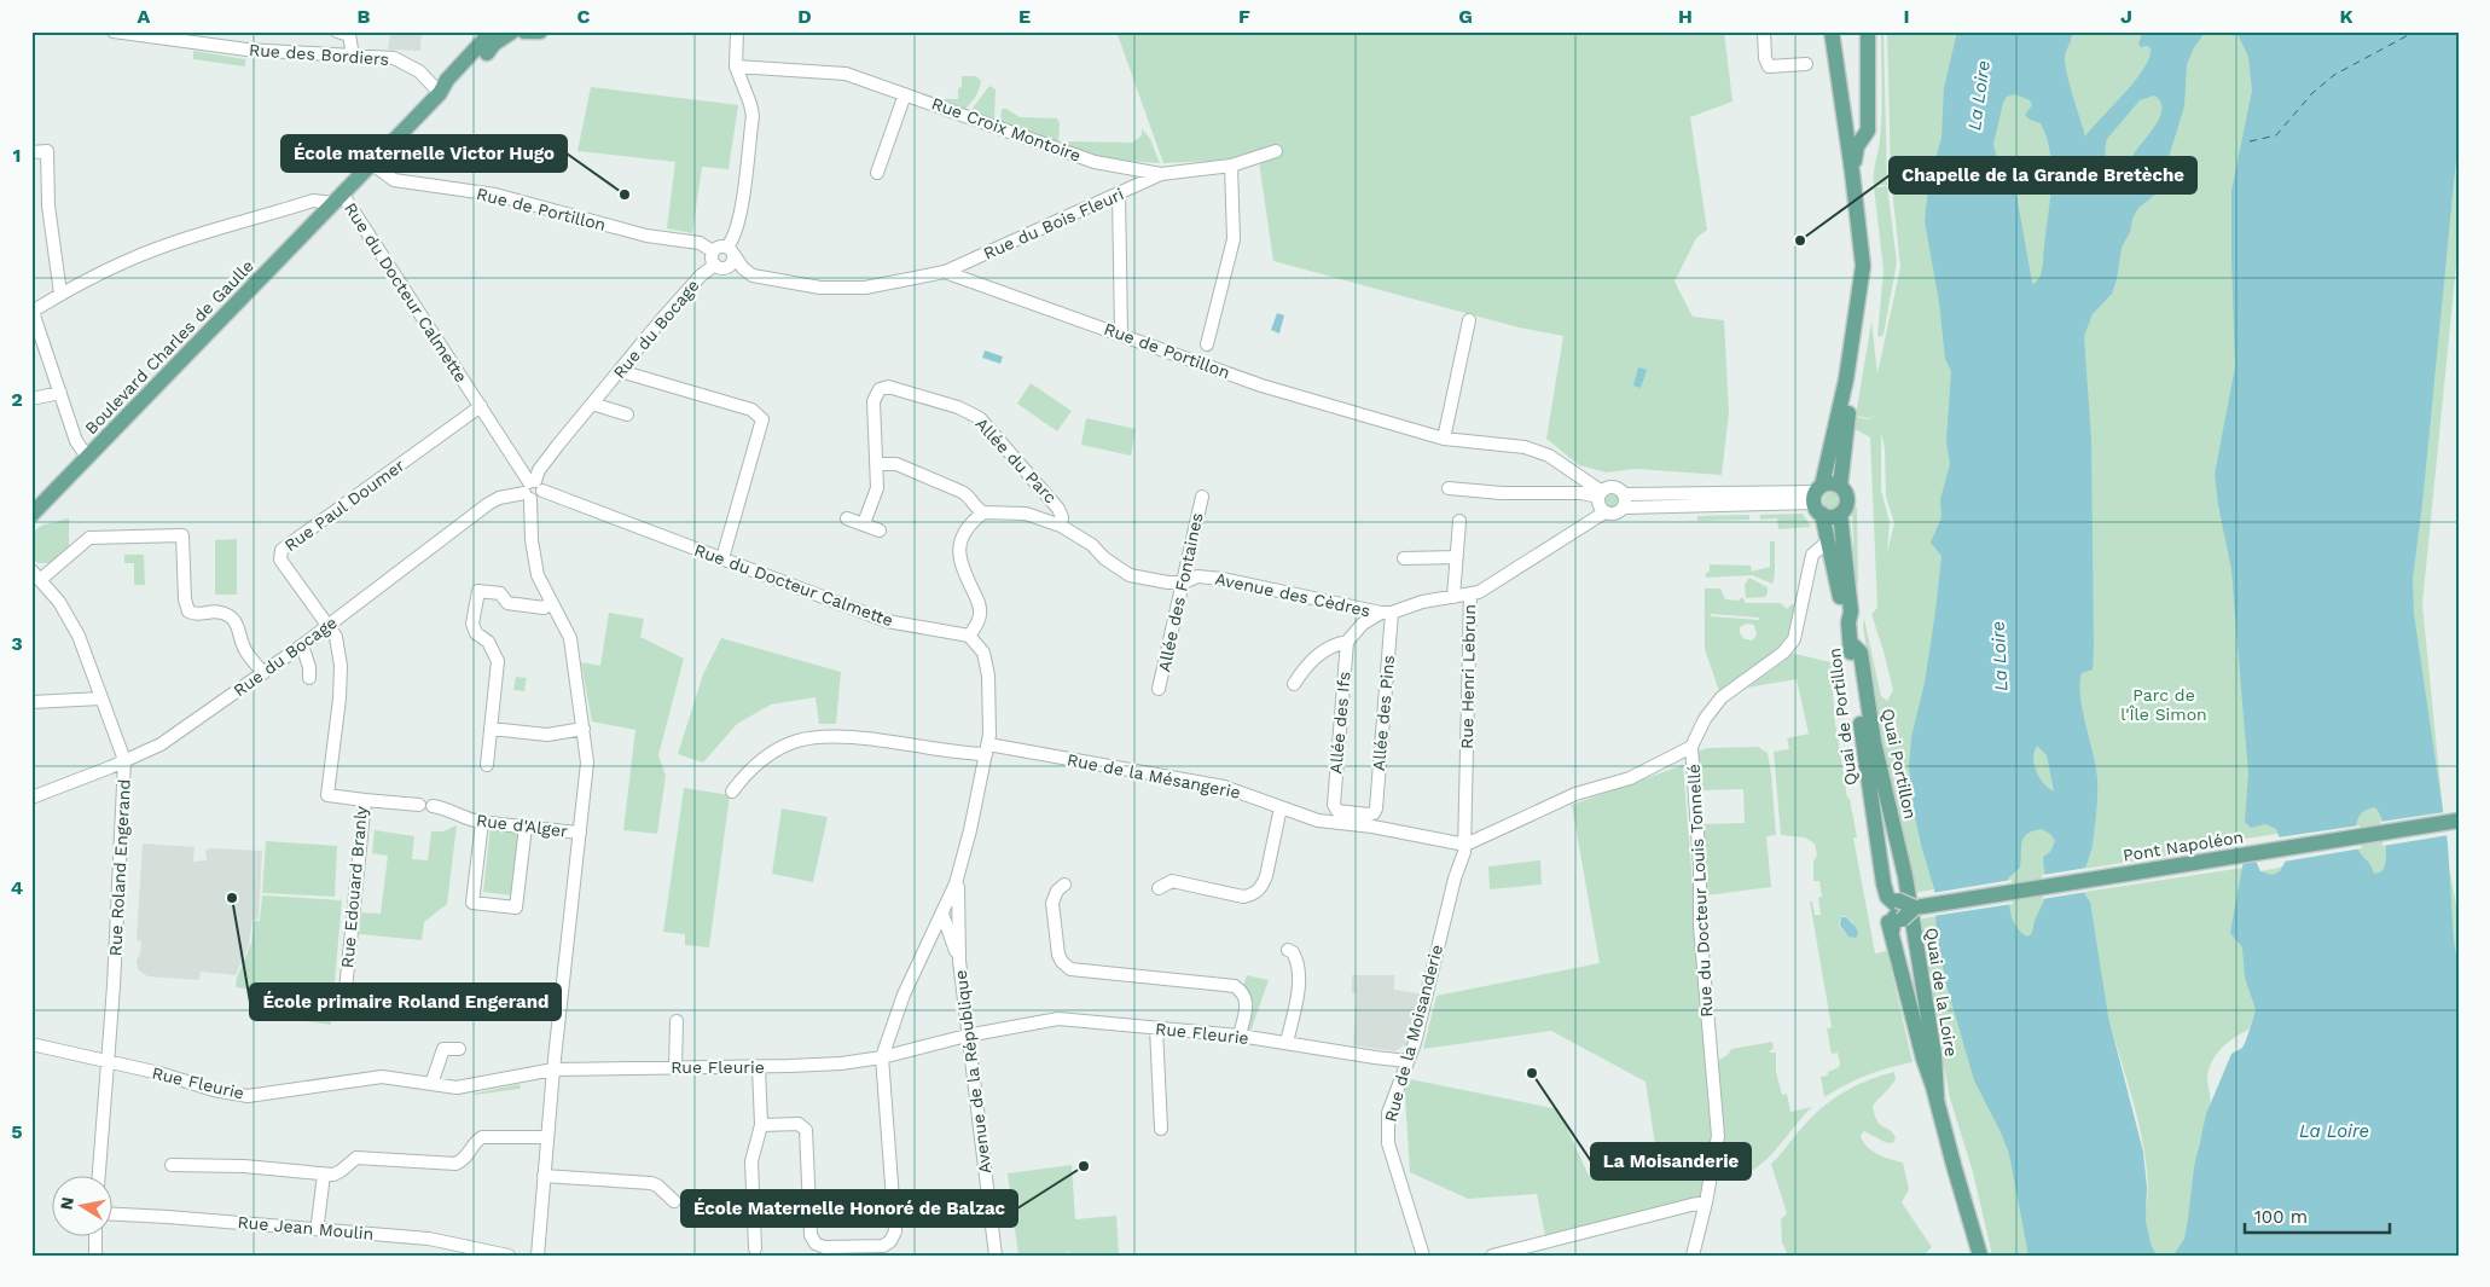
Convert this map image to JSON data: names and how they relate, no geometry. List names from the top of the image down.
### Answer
{
  "streets": {
    "main road": [
      "Boulevard Charles de Gaulle",
      "Quai de Portillon",
      "Quai Portillon",
      "Pont Napoléon",
      "Quai de la Loire"
    ],
    "street": [
      "Rue des Bordiers",
      "Rue Croix Montoire",
      "Rue de Portillon",
      "Rue du Bois Fleuri",
      "Rue du Docteur Calmette",
      "Rue du Bocage",
      "Allée du Parc",
      "Rue Paul Doumer",
      "Allée des Fontaines",
      "Avenue des Cèdres",
      "Rue Henri Lebrun",
      "Allée des Pins",
      "Allée des Ifs",
      "Rue de la Mésangerie",
      "Rue d'Alger",
      "Rue Roland Engerand",
      "Rue Edouard Branly",
      "Rue du Docteur Louis Tonnellé",
      "Rue Fleurie",
      "Rue de la Moisanderie",
      "Avenue de la République",
      "Rue Jean Moulin"
    ]
  },
  "crossings": [
    ["Rue des Bordiers", "Boulevard Charles de Gaulle"],
    ["Rue Croix Montoire", "Rue du Bois Fleuri"],
    ["Rue de Portillon", "Rue du Bois Fleuri"],
    ["Rue de Portillon", "Rue du Bocage"],
    ["Rue de Portillon", "Boulevard Charles de Gaulle"],
    ["Rue de Portillon", "Rue Henri Lebrun"],
    ["Rue du Docteur Calmette", "Rue du Bocage"],
    ["Rue du Docteur Calmette", "Boulevard Charles de Gaulle"],
    ["Rue du Docteur Calmette", "Rue Paul Doumer"],
    ["Rue du Bocage", "Rue Paul Doumer"],
    ["Rue du Bocage", "Rue Roland Engerand"],
    ["Rue du Bocage", "Rue Edouard Branly"],
    ["Allée du Parc", "Avenue des Cèdres"],
    ["Rue Paul Doumer", "Rue Edouard Branly"],
    ["Allée des Fontaines", "Avenue des Cèdres"],
    ["Avenue des Cèdres", "Rue Henri Lebrun"],
    ["Avenue des Cèdres", "Allée des Pins"],
    ["Rue Henri Lebrun", "Rue de la Mésangerie"],
    ["Rue Henri Lebrun", "Rue de la Moisanderie"],
    ["Allée des Pins", "Allée des Ifs"],
    ["Quai de Portillon", "Quai Portillon"],
    ["Quai de Portillon", "Pont Napoléon"],
    ["Quai de Portillon", "Rue du Docteur Louis Tonnellé"],
    ["Quai de Portillon", "Quai de la Loire"],
    ["Quai Portillon", "Pont Napoléon"],
    ["Quai Portillon", "Quai de la Loire"],
    ["Rue de la Mésangerie", "Rue de la Moisanderie"],
    ["Pont Napoléon", "Quai de la Loire"],
    ["Rue Roland Engerand", "Rue Fleurie"],
    ["Rue Fleurie", "Rue de la Moisanderie"],
    ["Rue Fleurie", "Avenue de la République"]
  ],
  "water": ["La Loire"],
  "parks": ["Parc de l'Île Simon"],
  "places": [
    "École maternelle Victor Hugo",
    "Chapelle de la Grande Bretèche",
    "École primaire Roland Engerand",
    "La Moisanderie",
    "École Maternelle Honoré de Balzac"
  ],
  "scale_bar": "100 m",
  "north": "left",
  "grid": {
    "columns": [
      "A",
      "B",
      "C",
      "D",
      "E",
      "F",
      "G",
      "H",
      "I",
      "J",
      "K"
    ],
    "rows": [
      "1",
      "2",
      "3",
      "4",
      "5"
    ]
  }
}
